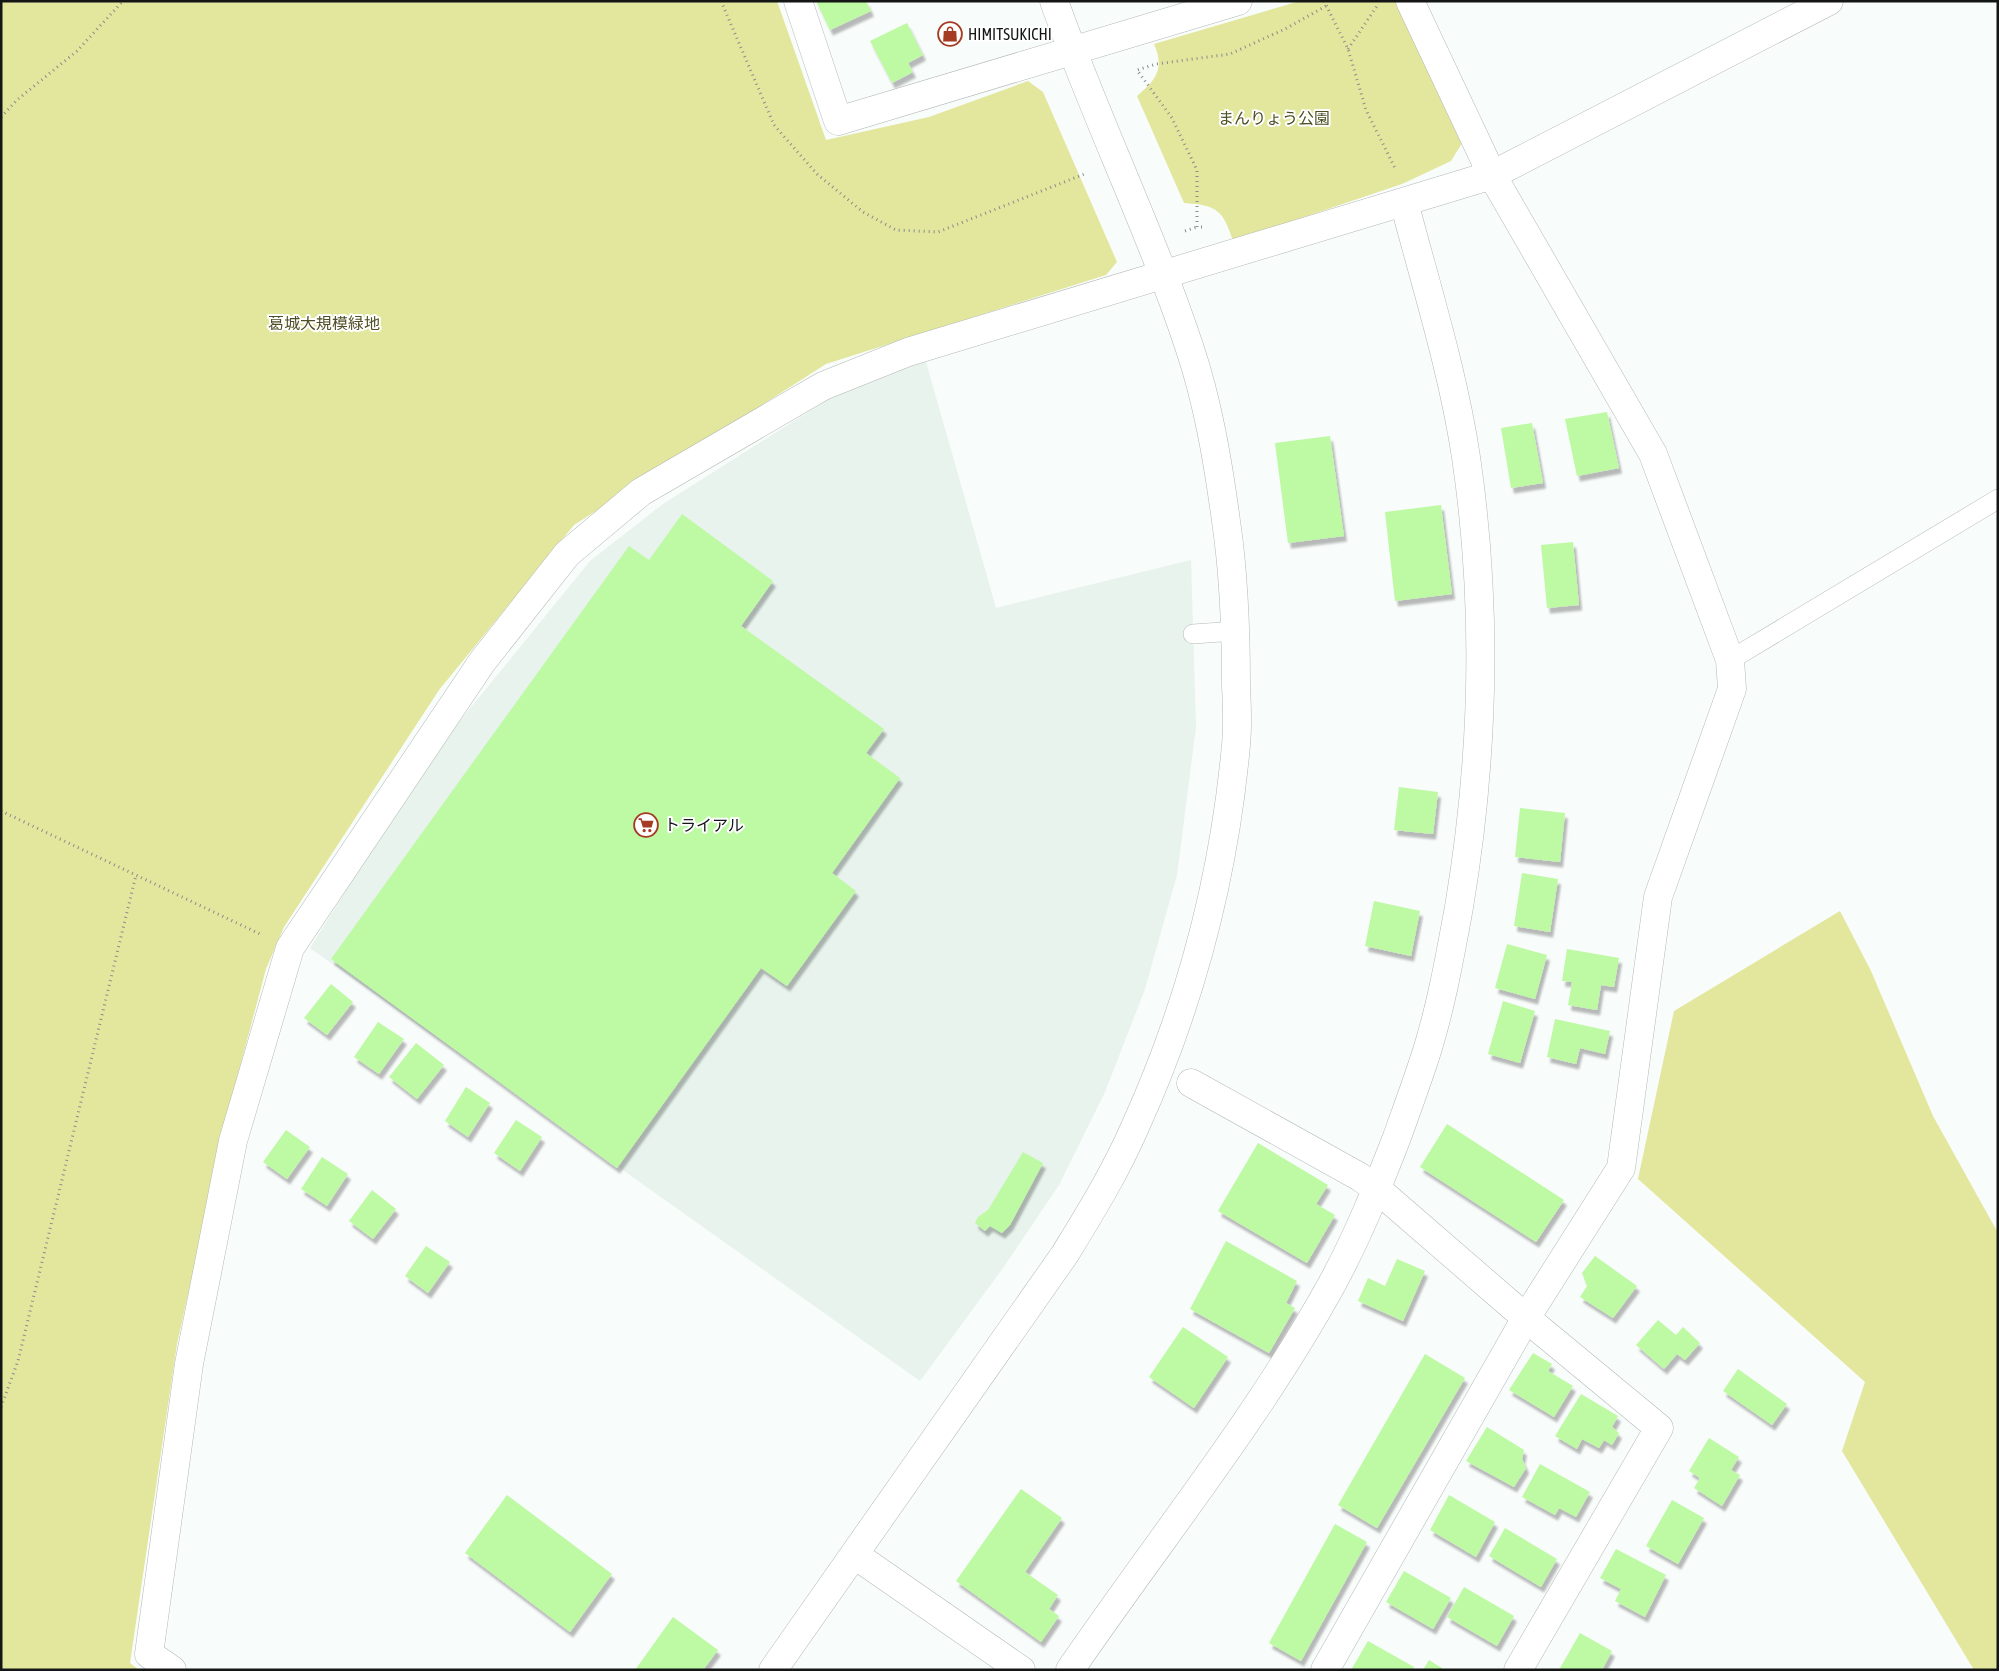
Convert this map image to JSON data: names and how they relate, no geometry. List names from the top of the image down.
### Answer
{
  "parks": ["まんりょう公園", "葛城大規模緑地"],
  "places": {
    "shop": ["HIMITSUKICHI"],
    "supermarket": ["トライアル"]
  }
}
